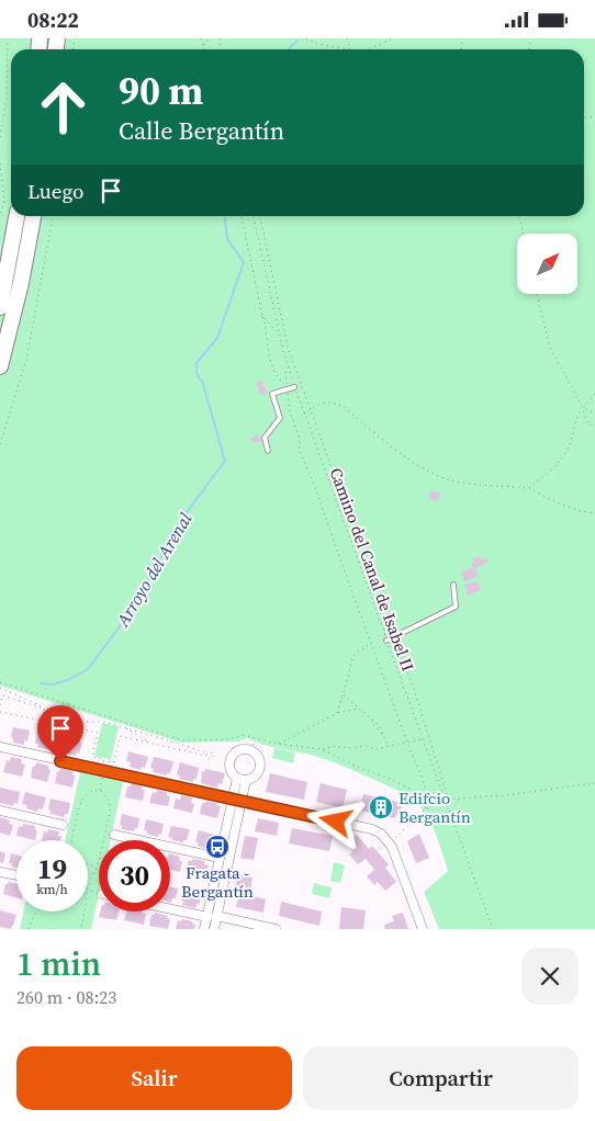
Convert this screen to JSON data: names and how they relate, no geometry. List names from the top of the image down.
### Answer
{
  "streets": {
    "path": ["Camino del Canal de Isabel II"]
  },
  "water": ["Arroyo del Arenal"],
  "places": {
    "building": ["Edifcio Bergantín"],
    "bus stop": ["Fragata - Bergantín"]
  },
  "north": "top right",
  "page": {
    "status": "08:22",
    "turn": ["90 m", "Calle Bergantín"],
    "then": "Luego",
    "speed": "19 km/h",
    "limit": "30",
    "heading": ["1 min", "260 m · 08:23"],
    "buttons": ["Salir", "Compartir"]
  }
}
